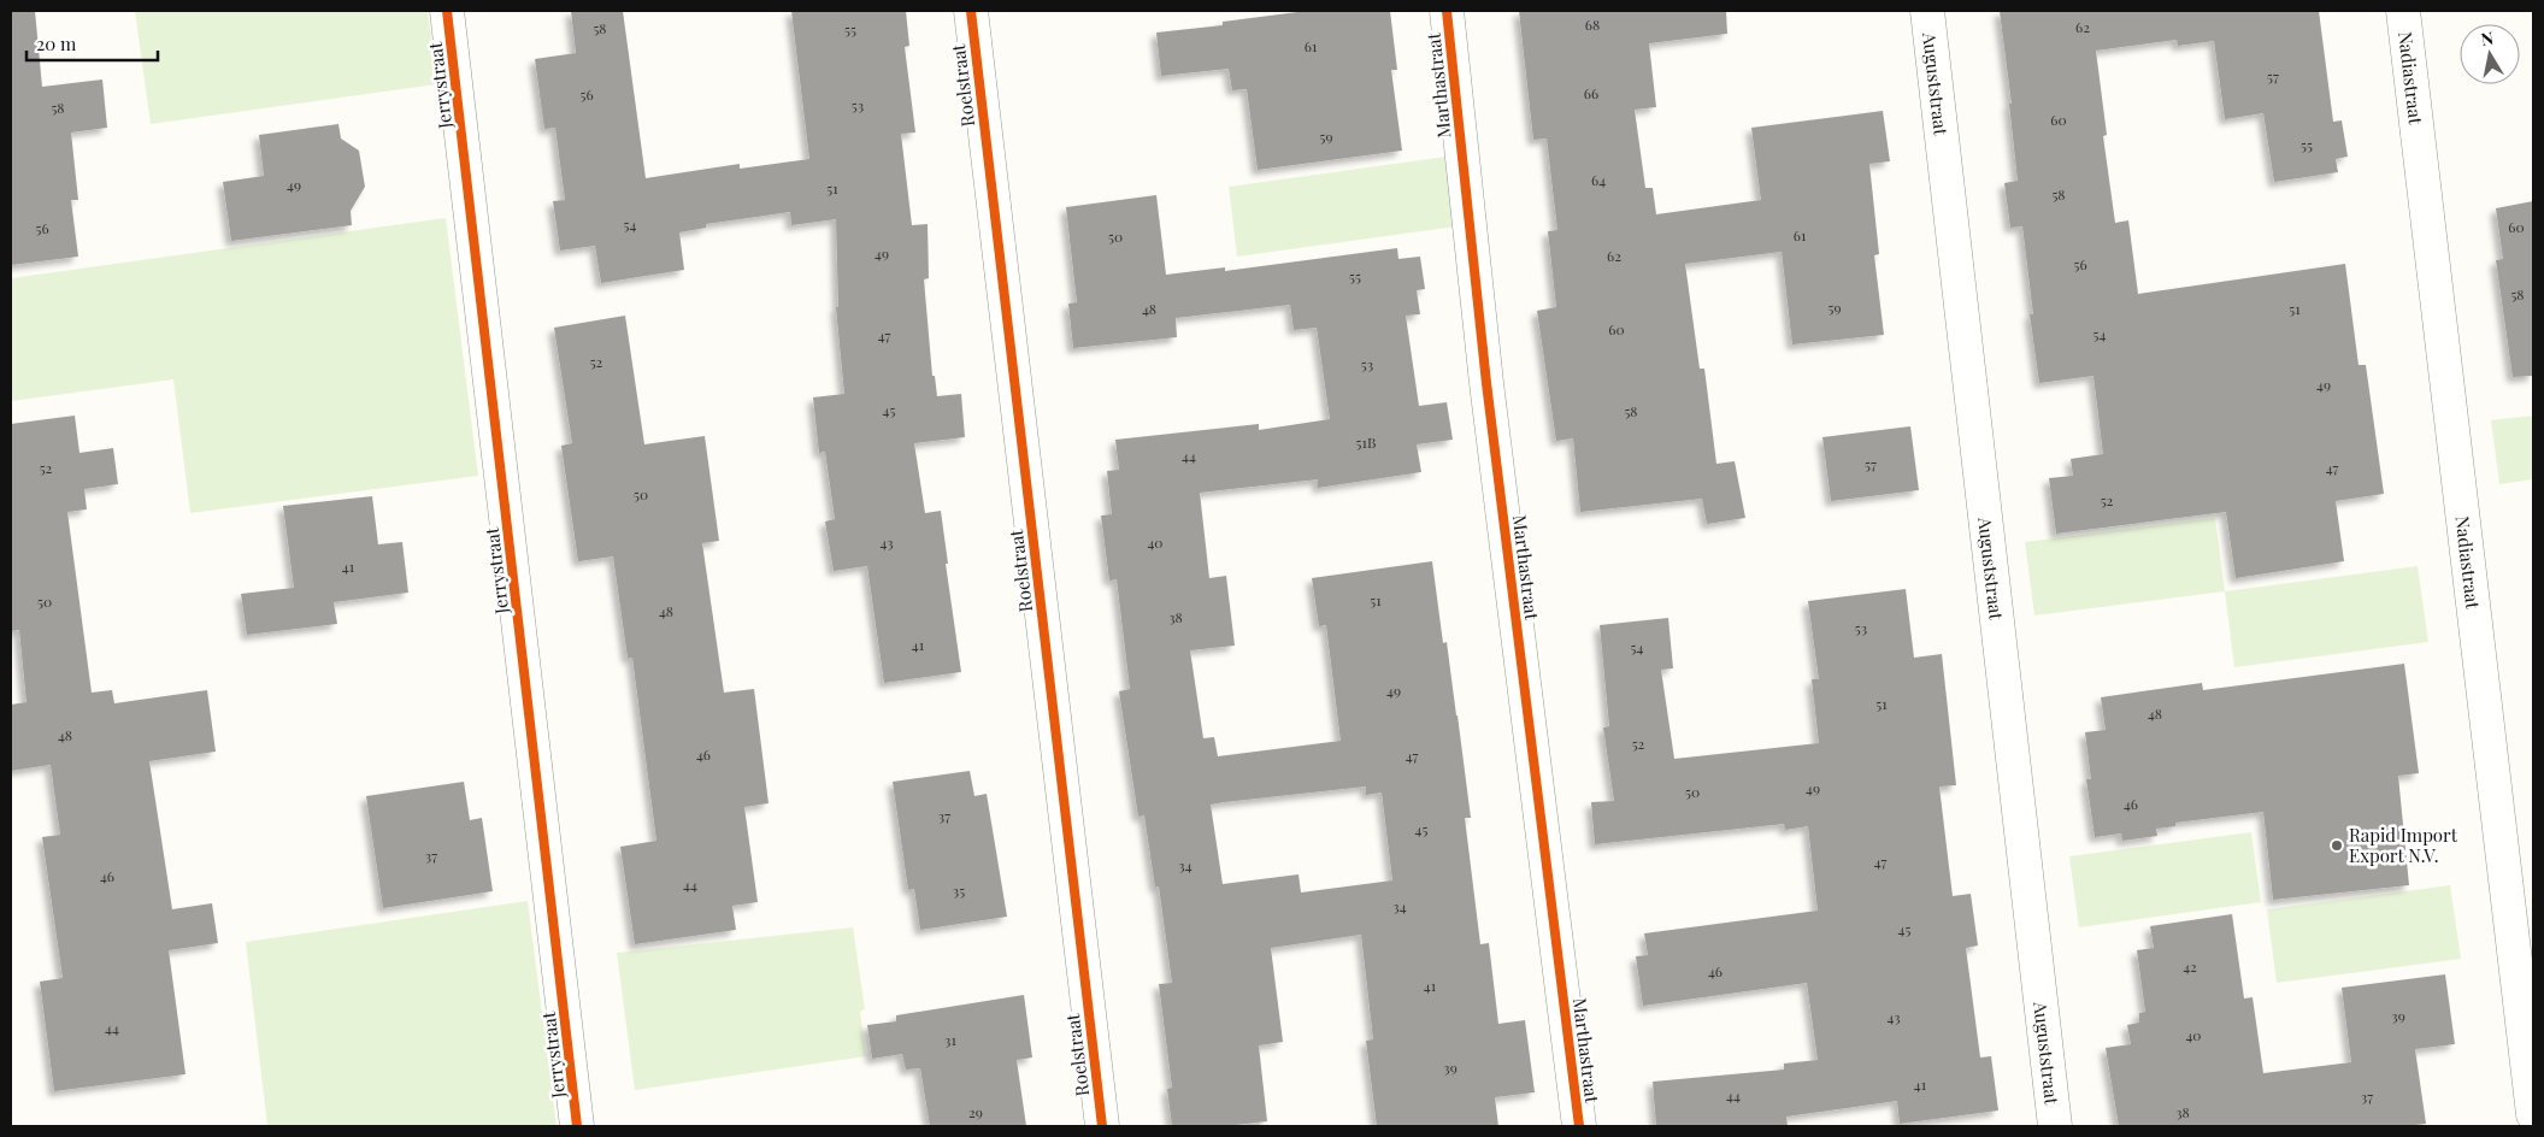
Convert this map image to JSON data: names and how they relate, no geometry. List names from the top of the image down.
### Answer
{
  "streets": {
    "street": [
      "Nadiastraat",
      "Auguststraat",
      "Jerrystraat",
      "Roelstraat",
      "Marthastraat"
    ]
  },
  "places": ["Rapid Import Export N.V."],
  "house_numbers": [
    "68",
    "62",
    "58",
    "55",
    "61",
    "57",
    "66",
    "56",
    "53",
    "58",
    "60",
    "59",
    "55",
    "64",
    "49",
    "51",
    "58",
    "54",
    "60",
    "56",
    "61",
    "50",
    "49",
    "62",
    "56",
    "55",
    "58",
    "59",
    "48",
    "51",
    "60",
    "54",
    "47",
    "52",
    "53",
    "49",
    "45",
    "58",
    "51B",
    "44",
    "57",
    "52",
    "47",
    "50",
    "52",
    "43",
    "40",
    "41",
    "51",
    "50",
    "48",
    "38",
    "53",
    "41",
    "54",
    "49",
    "51",
    "48",
    "48",
    "52",
    "46",
    "47",
    "49",
    "50",
    "46",
    "37",
    "45",
    "37",
    "47",
    "34",
    "46",
    "44",
    "35",
    "34",
    "45",
    "42",
    "46",
    "41",
    "39",
    "43",
    "44",
    "40",
    "31",
    "39",
    "41",
    "44",
    "37",
    "29",
    "38"
  ],
  "scale_bar": "20 m",
  "north": "top"
}
